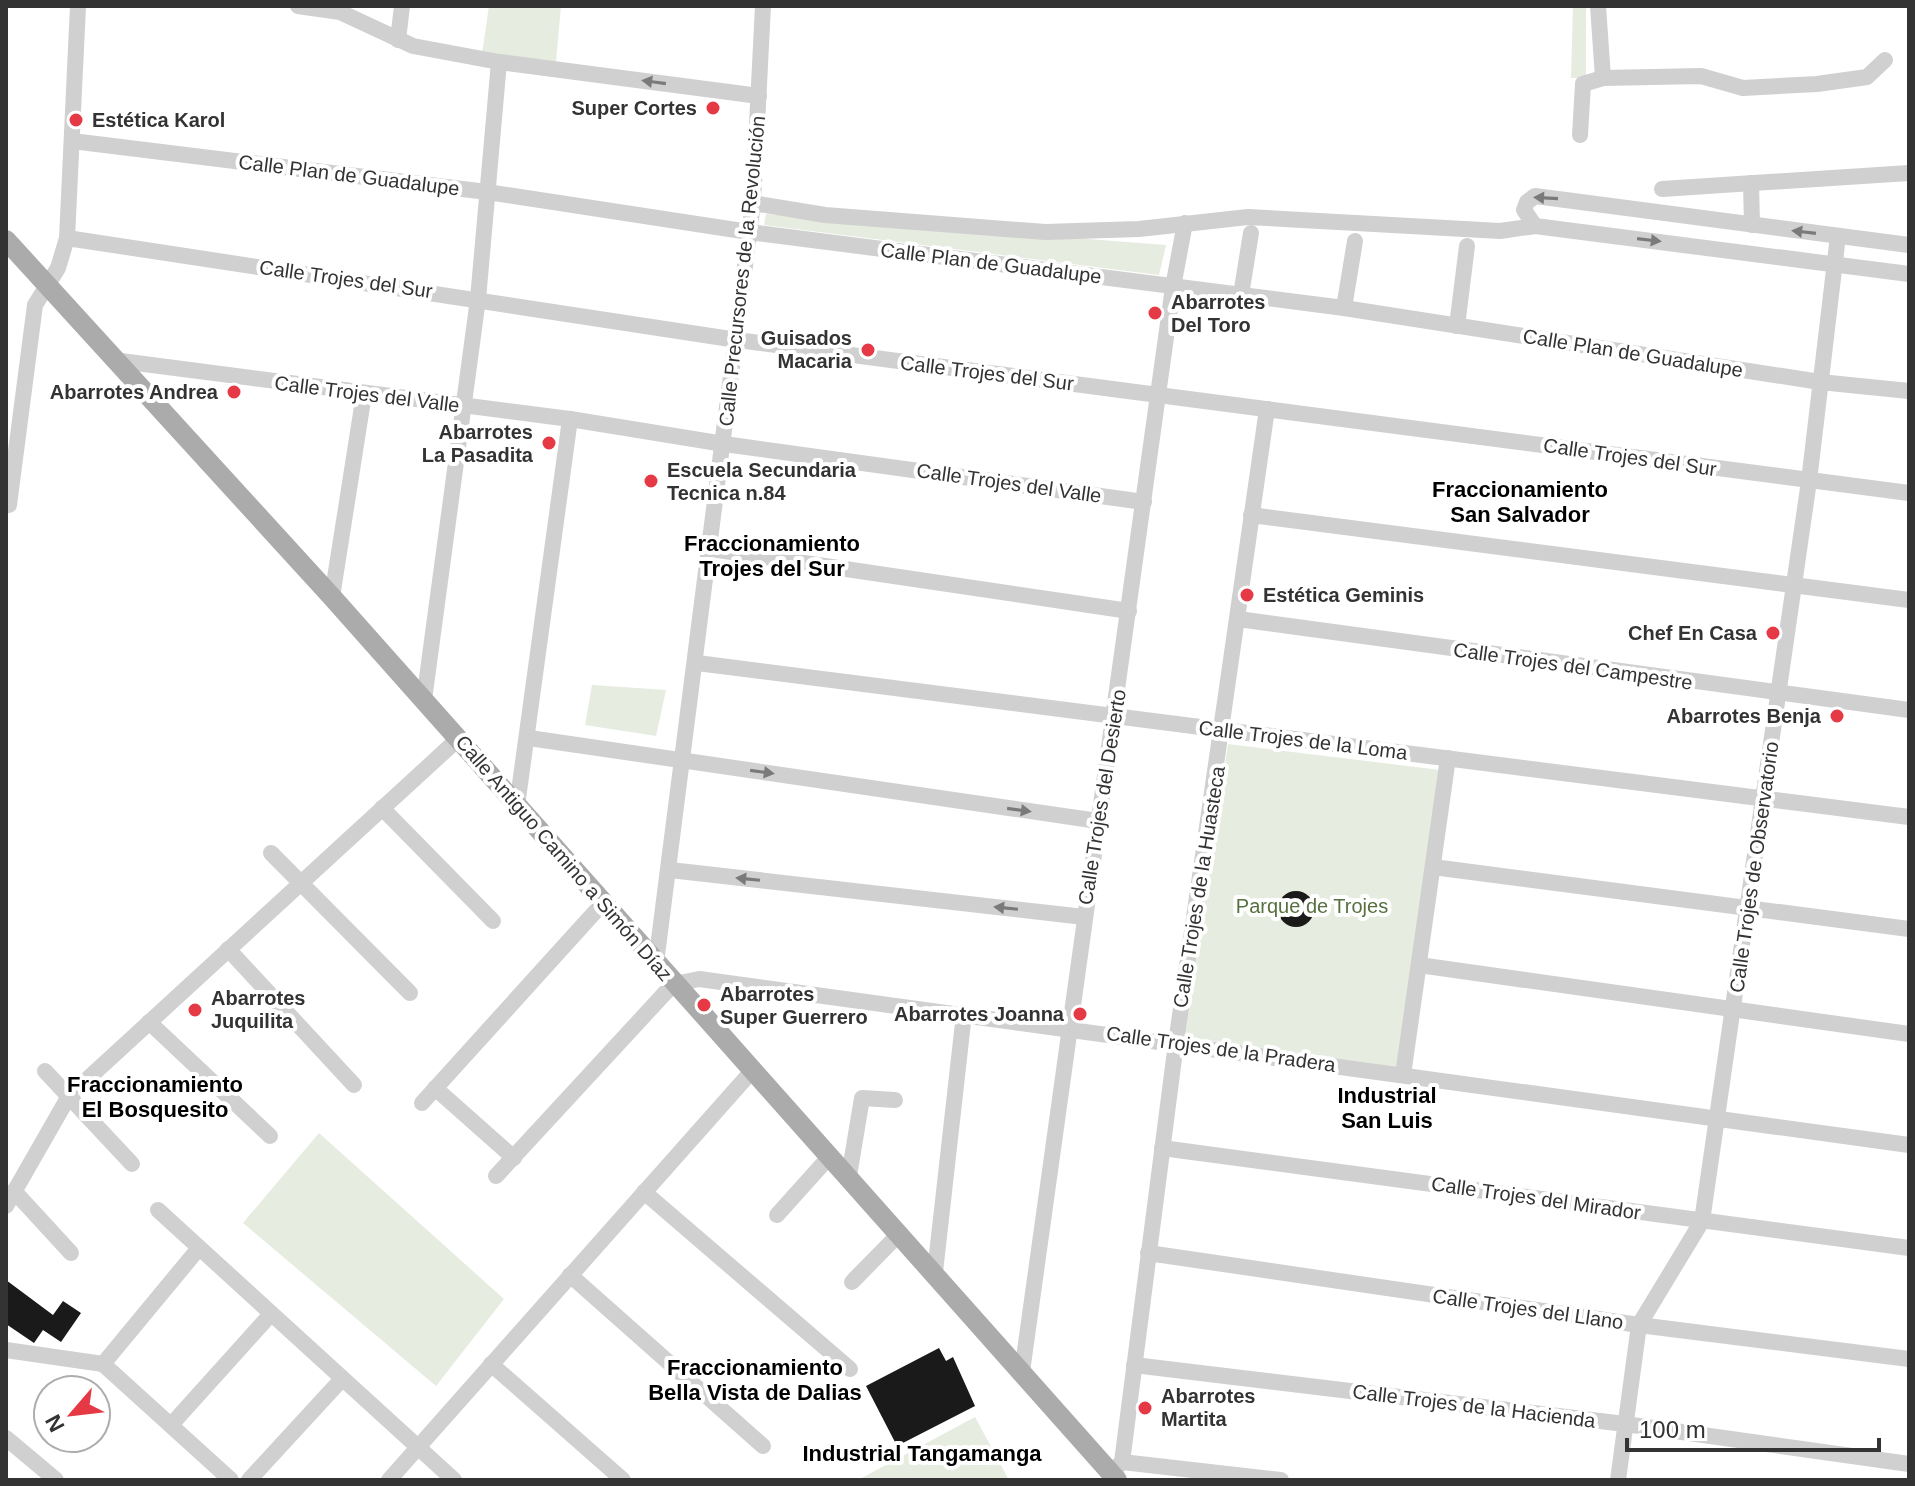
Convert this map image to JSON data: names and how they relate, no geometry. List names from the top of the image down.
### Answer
{
  "streets": {
    "main road": ["Calle Antiguo Camino a Simón Díaz"],
    "street": [
      "Calle Plan de Guadalupe",
      "Calle Precursores de la Revolución",
      "Calle Trojes del Sur",
      "Calle Trojes del Valle",
      "Calle Trojes del Campestre",
      "Calle Trojes de la Loma",
      "Calle Trojes del Desierto",
      "Calle Trojes de Observatorio",
      "Calle Trojes de la Huasteca",
      "Calle Trojes de la Pradera",
      "Calle Trojes del Mirador",
      "Calle Trojes del Llano",
      "Calle Trojes de la Hacienda"
    ]
  },
  "crossings": [
    ["Calle Plan de Guadalupe", "Calle Precursores de la Revolución"],
    ["Calle Plan de Guadalupe", "Calle Trojes del Desierto"],
    ["Calle Plan de Guadalupe", "Calle Trojes de Observatorio"],
    ["Calle Precursores de la Revolución", "Calle Trojes del Sur"],
    ["Calle Precursores de la Revolución", "Calle Trojes del Valle"],
    ["Calle Precursores de la Revolución", "Calle Trojes de la Loma"],
    ["Calle Precursores de la Revolución", "Calle Antiguo Camino a Simón Díaz"],
    ["Calle Trojes del Sur", "Calle Trojes del Desierto"],
    ["Calle Trojes del Sur", "Calle Trojes de Observatorio"],
    ["Calle Trojes del Sur", "Calle Trojes de la Huasteca"],
    ["Calle Trojes del Valle", "Calle Trojes del Desierto"],
    ["Calle Trojes del Valle", "Calle Antiguo Camino a Simón Díaz"],
    ["Calle Trojes del Campestre", "Calle Trojes de Observatorio"],
    ["Calle Trojes del Campestre", "Calle Trojes de la Huasteca"],
    ["Calle Trojes de la Loma", "Calle Trojes del Desierto"],
    ["Calle Trojes de la Loma", "Calle Trojes de Observatorio"],
    ["Calle Trojes de la Loma", "Calle Trojes de la Huasteca"],
    ["Calle Trojes del Desierto", "Calle Antiguo Camino a Simón Díaz"],
    ["Calle Trojes del Desierto", "Calle Trojes de la Pradera"],
    ["Calle Antiguo Camino a Simón Díaz", "Calle Trojes de la Huasteca"],
    ["Calle Antiguo Camino a Simón Díaz", "Calle Trojes de la Pradera"],
    ["Calle Trojes de Observatorio", "Calle Trojes de la Pradera"],
    ["Calle Trojes de Observatorio", "Calle Trojes del Mirador"],
    ["Calle Trojes de Observatorio", "Calle Trojes del Llano"],
    ["Calle Trojes de Observatorio", "Calle Trojes de la Hacienda"],
    ["Calle Trojes de la Huasteca", "Calle Trojes de la Pradera"],
    ["Calle Trojes de la Huasteca", "Calle Trojes del Mirador"],
    ["Calle Trojes de la Huasteca", "Calle Trojes del Llano"],
    ["Calle Trojes de la Huasteca", "Calle Trojes de la Hacienda"]
  ],
  "districts": [
    "Fraccionamiento San Salvador",
    "Fraccionamiento Trojes del Sur",
    "Fraccionamiento El Bosquesito",
    "Industrial San Luis",
    "Fraccionamiento Bella Vista de Dalias",
    "Industrial Tangamanga"
  ],
  "parks": ["Parque de Trojes"],
  "places": [
    "Super Cortes",
    "Estética Karol",
    "Abarrotes Del Toro",
    "Guisados Macaria",
    "Abarrotes Andrea",
    "Abarrotes La Pasadita",
    "Escuela Secundaria Tecnica n.84",
    "Estética Geminis",
    "Chef En Casa",
    "Abarrotes Benja",
    "Abarrotes Super Guerrero",
    "Abarrotes Juquilita",
    "Abarrotes Joanna",
    "Abarrotes Martita"
  ],
  "scale_bar": "100 m",
  "north": "bottom left"
}
